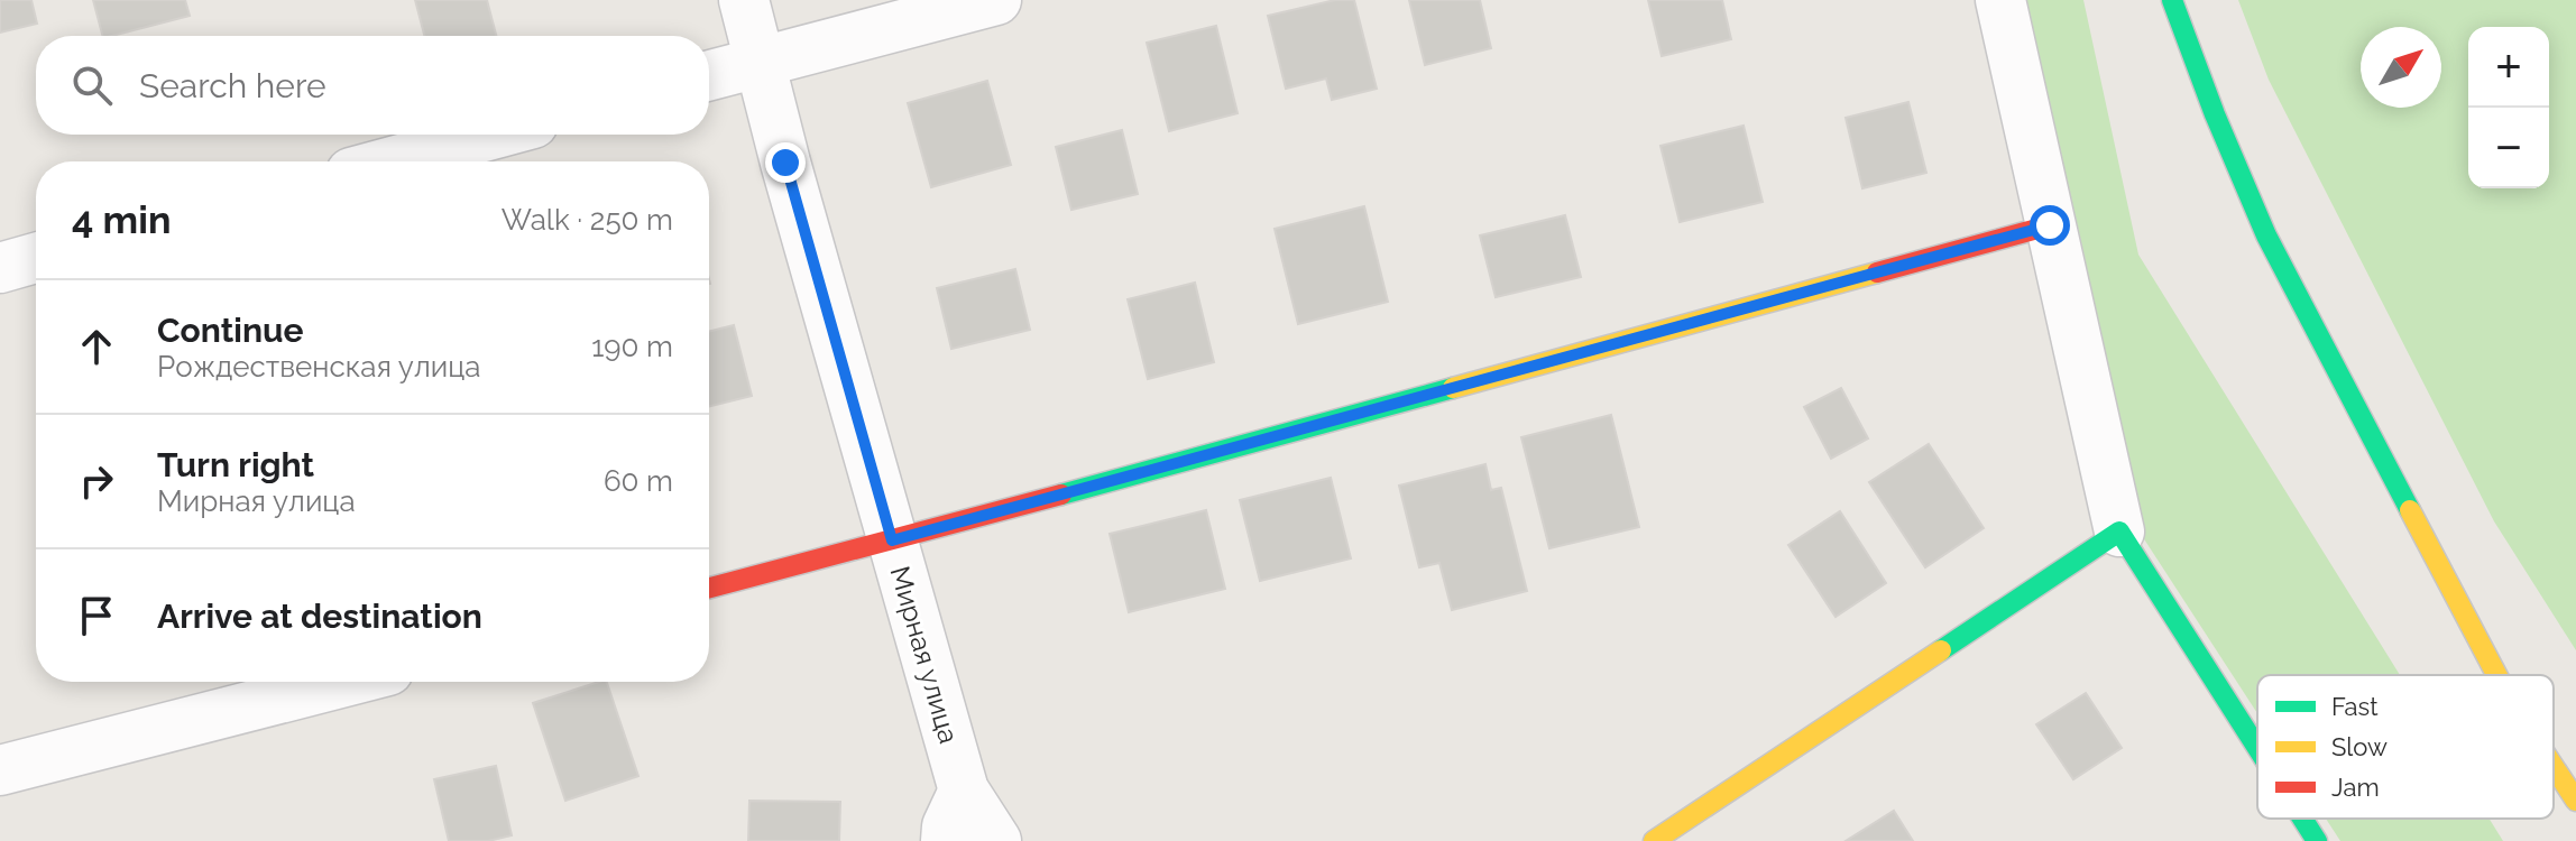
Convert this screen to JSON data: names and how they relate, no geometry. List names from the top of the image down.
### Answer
{
  "streets": {
    "street": ["Мирная улица"]
  },
  "legend": ["Fast", "Slow", "Jam"],
  "north": "top right",
  "page": {
    "map_buttons": ["+", "−"],
    "search": "Search here",
    "heading": ["4 min", "Walk · 250 m"],
    "list": [
      ["Continue", "Рождественская улица", "190 m"],
      ["Turn right", "Мирная улица", "60 m"],
      "Arrive at destination"
    ]
  }
}
